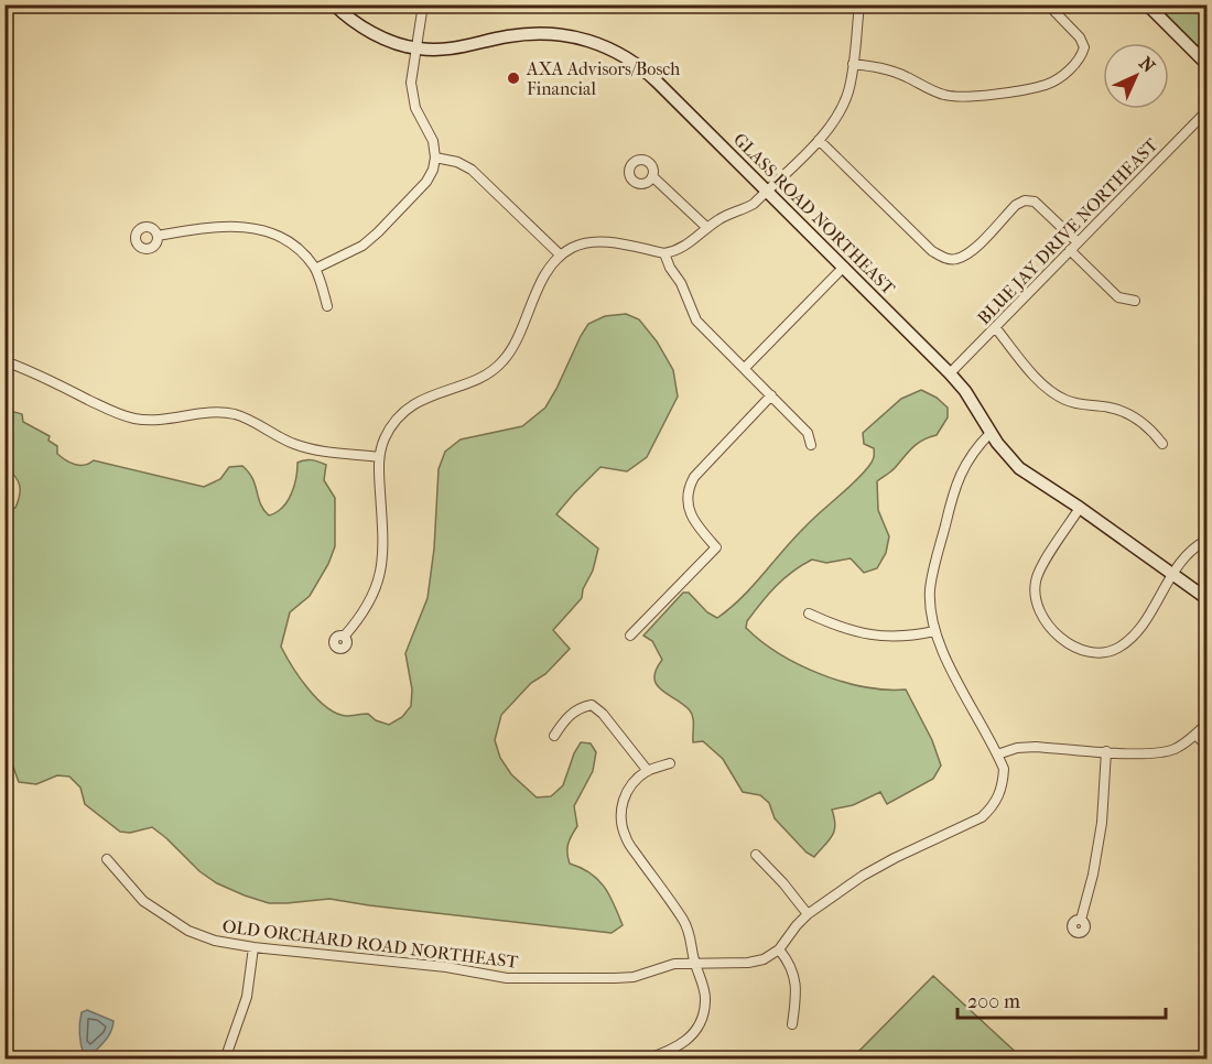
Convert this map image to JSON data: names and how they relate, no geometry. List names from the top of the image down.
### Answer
{
  "streets": {
    "street": ["GLASS ROAD NORTHEAST", "BLUE JAY DRIVE NORTHEAST", "OLD ORCHARD ROAD NORTHEAST"]
  },
  "crossings": [
    ["GLASS ROAD NORTHEAST", "BLUE JAY DRIVE NORTHEAST"],
    ["GLASS ROAD NORTHEAST", "OLD ORCHARD ROAD NORTHEAST"]
  ],
  "places": ["AXA Advisors/Bosch Financial"],
  "scale_bar": "200 m",
  "north": "top right"
}
